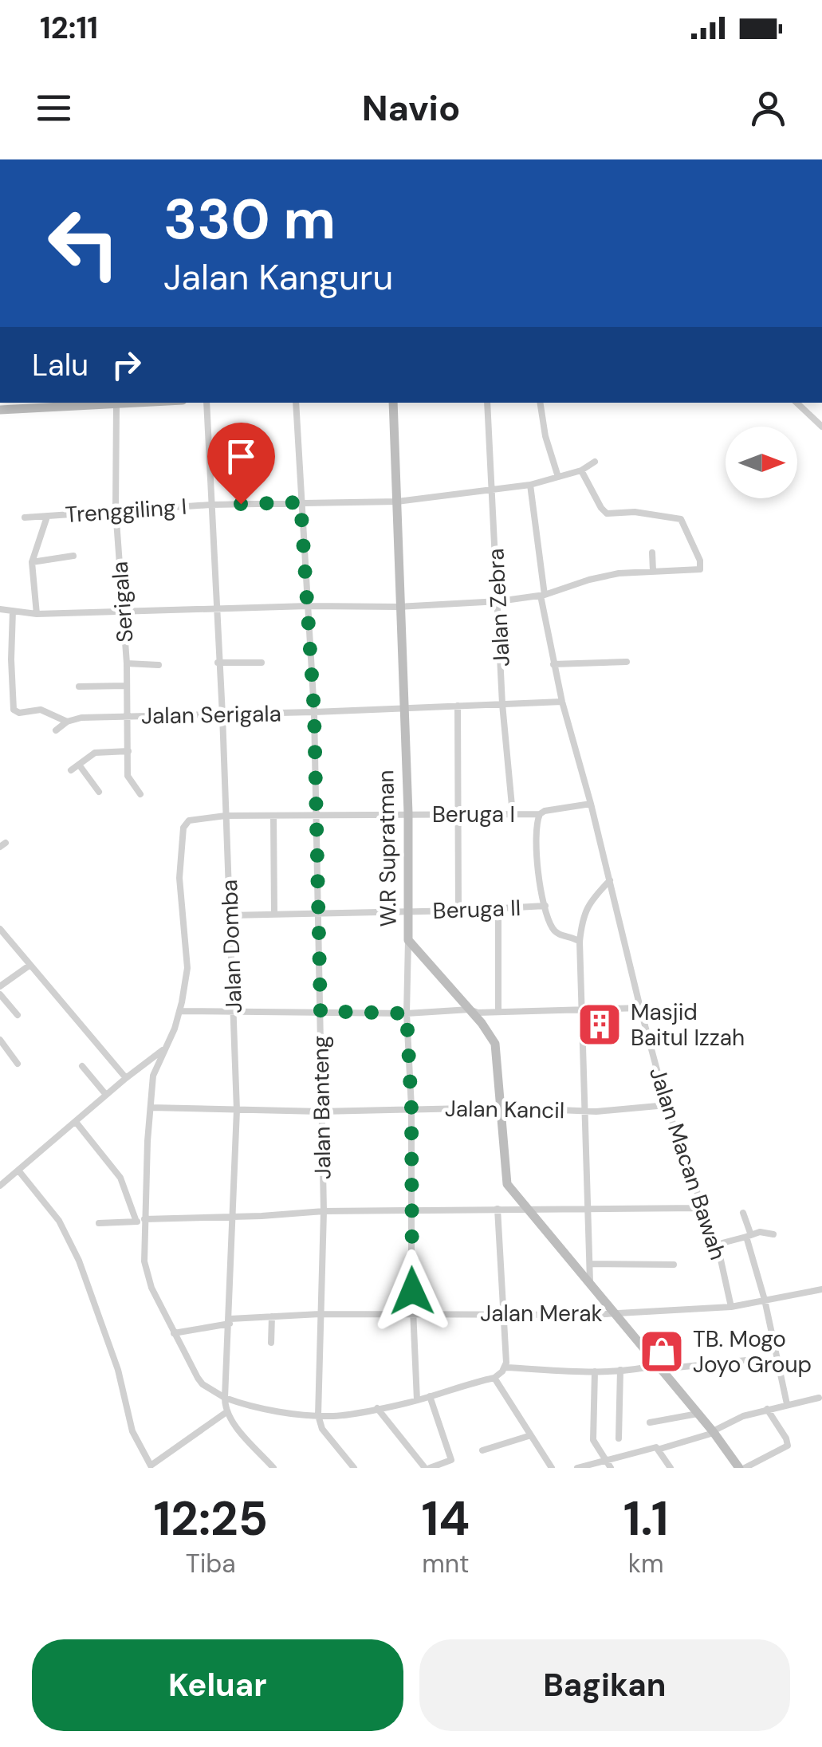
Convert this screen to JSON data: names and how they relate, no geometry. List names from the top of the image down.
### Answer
{
  "streets": {
    "street": [
      "Trenggiling I",
      "Serigala",
      "Jalan Zebra",
      "Jalan Serigala",
      "Beruga I",
      "W.R Supratman",
      "Beruga II",
      "Jalan Domba",
      "Jalan Banteng",
      "Jalan Kancil",
      "Jalan Macan Bawah",
      "Jalan Merak"
    ]
  },
  "crossings": [
    ["Trenggiling I", "Serigala"],
    ["Trenggiling I", "Jalan Zebra"],
    ["Trenggiling I", "W.R Supratman"],
    ["Trenggiling I", "Jalan Domba"],
    ["Trenggiling I", "Jalan Banteng"],
    ["Trenggiling I", "Jalan Macan Bawah"],
    ["Serigala", "Jalan Serigala"],
    ["Jalan Zebra", "Jalan Serigala"],
    ["Jalan Zebra", "Beruga I"],
    ["Jalan Serigala", "W.R Supratman"],
    ["Jalan Serigala", "Jalan Domba"],
    ["Jalan Serigala", "Jalan Banteng"],
    ["Jalan Serigala", "Jalan Macan Bawah"],
    ["Beruga I", "W.R Supratman"],
    ["Beruga I", "Jalan Domba"],
    ["Beruga I", "Jalan Banteng"],
    ["Beruga I", "Jalan Macan Bawah"],
    ["W.R Supratman", "Beruga II"],
    ["W.R Supratman", "Jalan Kancil"],
    ["W.R Supratman", "Jalan Merak"],
    ["Beruga II", "Jalan Domba"],
    ["Beruga II", "Jalan Banteng"],
    ["Jalan Domba", "Jalan Kancil"],
    ["Jalan Domba", "Jalan Merak"],
    ["Jalan Banteng", "Jalan Kancil"],
    ["Jalan Banteng", "Jalan Merak"],
    ["Jalan Kancil", "Jalan Macan Bawah"],
    ["Jalan Macan Bawah", "Jalan Merak"]
  ],
  "places": {
    "building": ["Masjid Baitul Izzah"],
    "shop": ["TB. Mogo Joyo Group"]
  },
  "north": "right",
  "page": {
    "status": "12:11",
    "header": "Navio",
    "turn": ["330 m", "Jalan Kanguru"],
    "then": "Lalu",
    "eta": [
      "12:25",
      "Tiba",
      "14",
      "mnt",
      "1.1",
      "km"
    ],
    "buttons": ["Keluar", "Bagikan"]
  }
}
